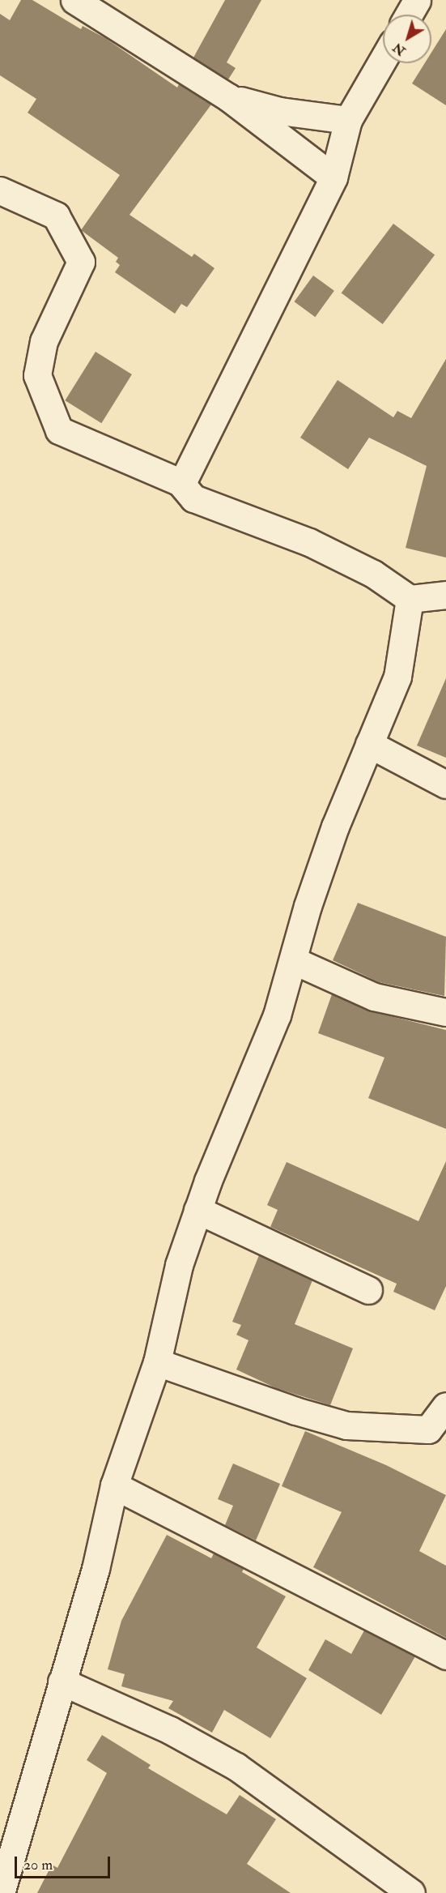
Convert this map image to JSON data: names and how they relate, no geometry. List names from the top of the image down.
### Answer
{
  "scale_bar": "20 m",
  "north": "bottom left"
}
